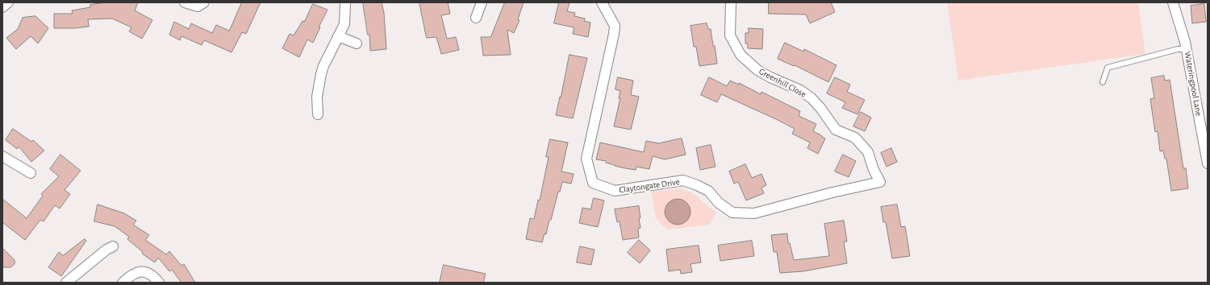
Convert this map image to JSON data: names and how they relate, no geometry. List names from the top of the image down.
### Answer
{
  "streets": {
    "street": ["Greenhill Close", "Wateringpool Lane", "Claytongate Drive"]
  },
  "crossings": [
    ["Greenhill Close", "Claytongate Drive"]
  ]
}
